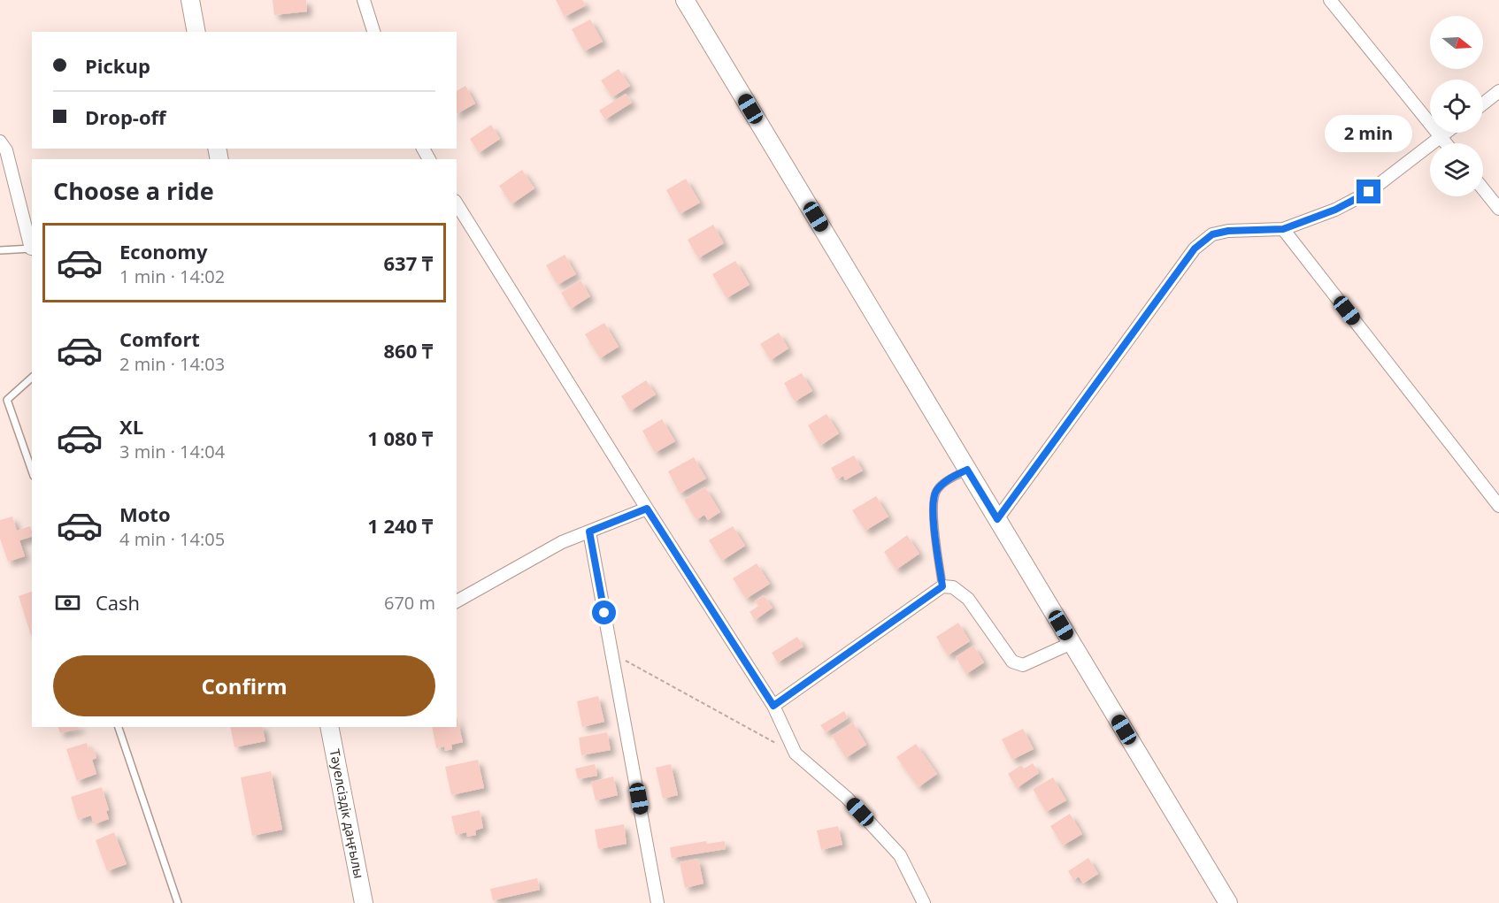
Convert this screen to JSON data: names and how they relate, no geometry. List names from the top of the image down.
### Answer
{
  "streets": {
    "main road": ["Тәуелсіздік даңғылы"]
  },
  "north": "right",
  "page": {
    "banner": ["Pickup", "Drop-off"],
    "bubble": "2 min",
    "heading": "Choose a ride",
    "list": [
      {
        "name": "Economy",
        "note": "1 min · 14:02",
        "value": "637 ₸"
      },
      {
        "name": "Comfort",
        "note": "2 min · 14:03",
        "value": "860 ₸"
      },
      {
        "name": "XL",
        "note": "3 min · 14:04",
        "value": "1 080 ₸"
      },
      {
        "name": "Moto",
        "note": "4 min · 14:05",
        "value": "1 240 ₸"
      }
    ],
    "pay": ["Cash", "670 m"],
    "buttons": "Confirm"
  }
}
